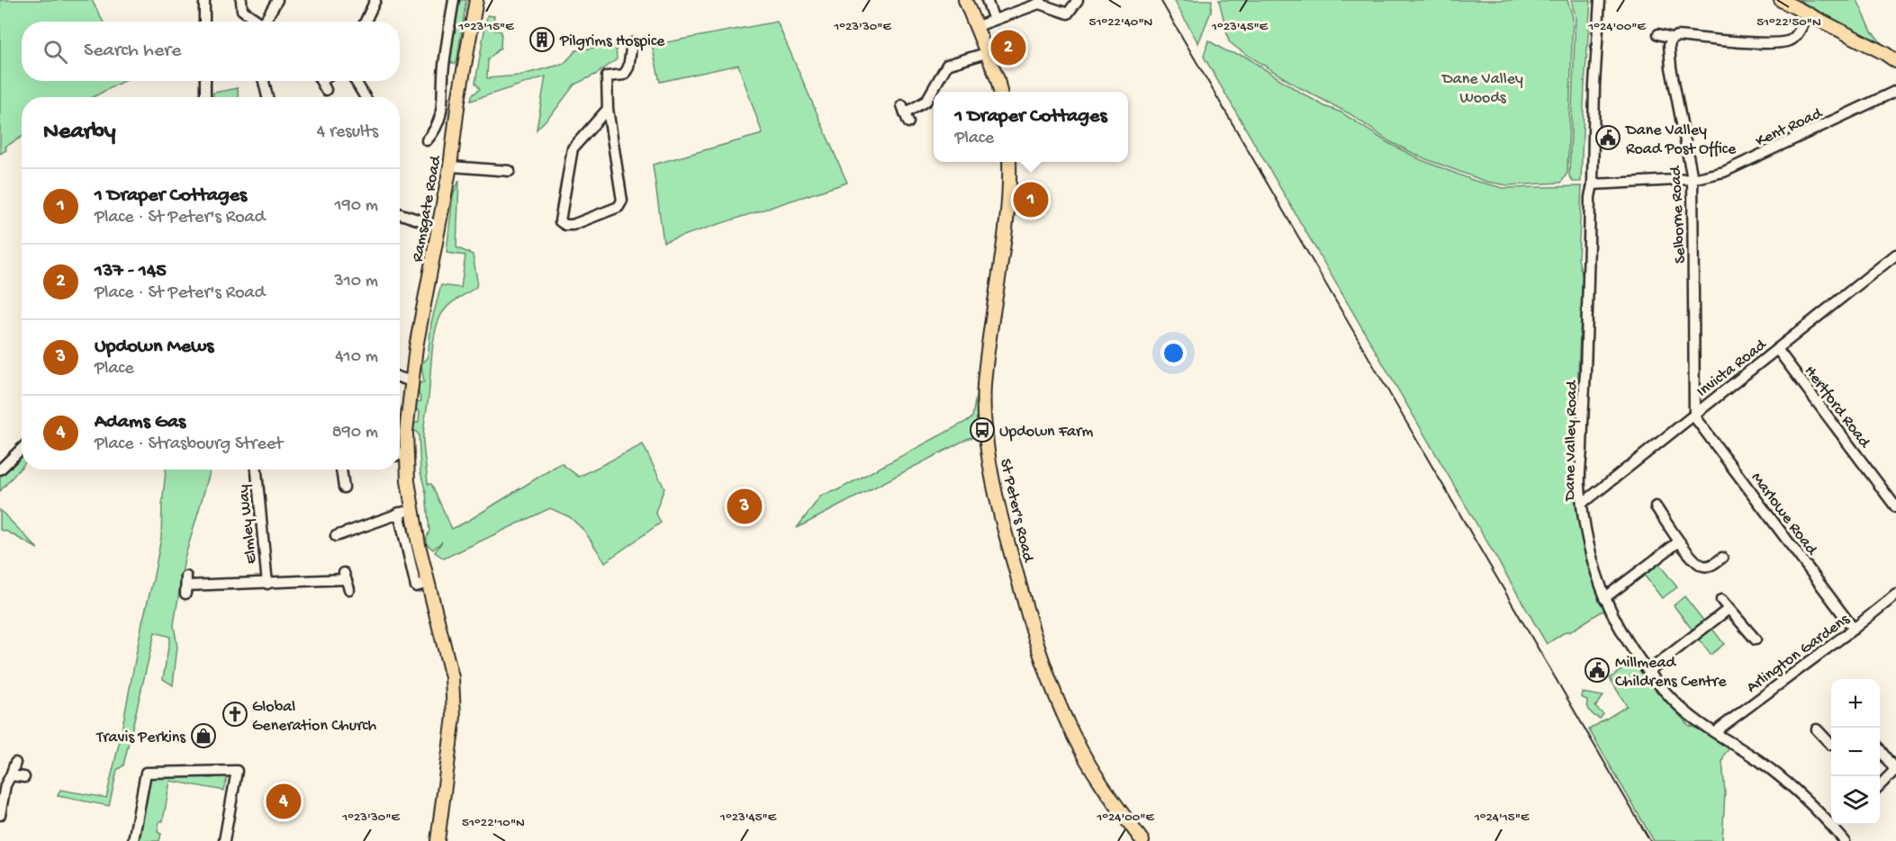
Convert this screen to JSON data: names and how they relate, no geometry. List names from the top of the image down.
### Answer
{
  "streets": {
    "main road": ["Ramsgate Road", "St Peter's Road"],
    "street": [
      "Kent Road",
      "Selborne Road",
      "Invicta Road",
      "Hertford Road",
      "Dane Valley Road",
      "Marlowe Road",
      "Elmley Way",
      "Arlington Gardens"
    ]
  },
  "crossings": [
    ["Kent Road", "Selborne Road"],
    ["Kent Road", "Dane Valley Road"],
    ["Selborne Road", "Invicta Road"],
    ["Selborne Road", "Marlowe Road"],
    ["Invicta Road", "Hertford Road"],
    ["Invicta Road", "Dane Valley Road"],
    ["Invicta Road", "Marlowe Road"],
    ["Dane Valley Road", "Arlington Gardens"],
    ["Marlowe Road", "Arlington Gardens"]
  ],
  "parks": ["Dane Valley Woods"],
  "places": {
    "building": ["Pilgrims Hospice"],
    "public building": ["Dane Valley Road Post Office", "Millmead Childrens Centre"],
    "bus stop": ["Updown Farm"],
    "church": ["Global Generation Church"],
    "shop": ["Travis Perkins"]
  },
  "page": {
    "search": "Search here",
    "pins": [
      "2",
      "1",
      "3",
      "4"
    ],
    "popup": ["1 Draper Cottages", "Place"],
    "heading": ["Nearby", "4 results"],
    "list": [
      {
        "mark": "1",
        "name": "1 Draper Cottages",
        "note": "Place · St Peter's Road",
        "value": "190 m"
      },
      {
        "mark": "2",
        "name": "137 - 145",
        "note": "Place · St Peter's Road",
        "value": "310 m"
      },
      {
        "mark": "3",
        "name": "Updown Mews",
        "note": "Place",
        "value": "410 m"
      },
      {
        "mark": "4",
        "name": "Adams Gas",
        "note": "Place · Strasbourg Street",
        "value": "890 m"
      }
    ],
    "map_buttons": ["+", "−"]
  },
  "coordinates": [
    "51°22'40\"N",
    "51°22'50\"N",
    "1°23'15\"E",
    "1°23'30\"E",
    "1°23'45\"E",
    "1°24'00\"E",
    "1°24'15\"E",
    "51°22'10\"N"
  ]
}
